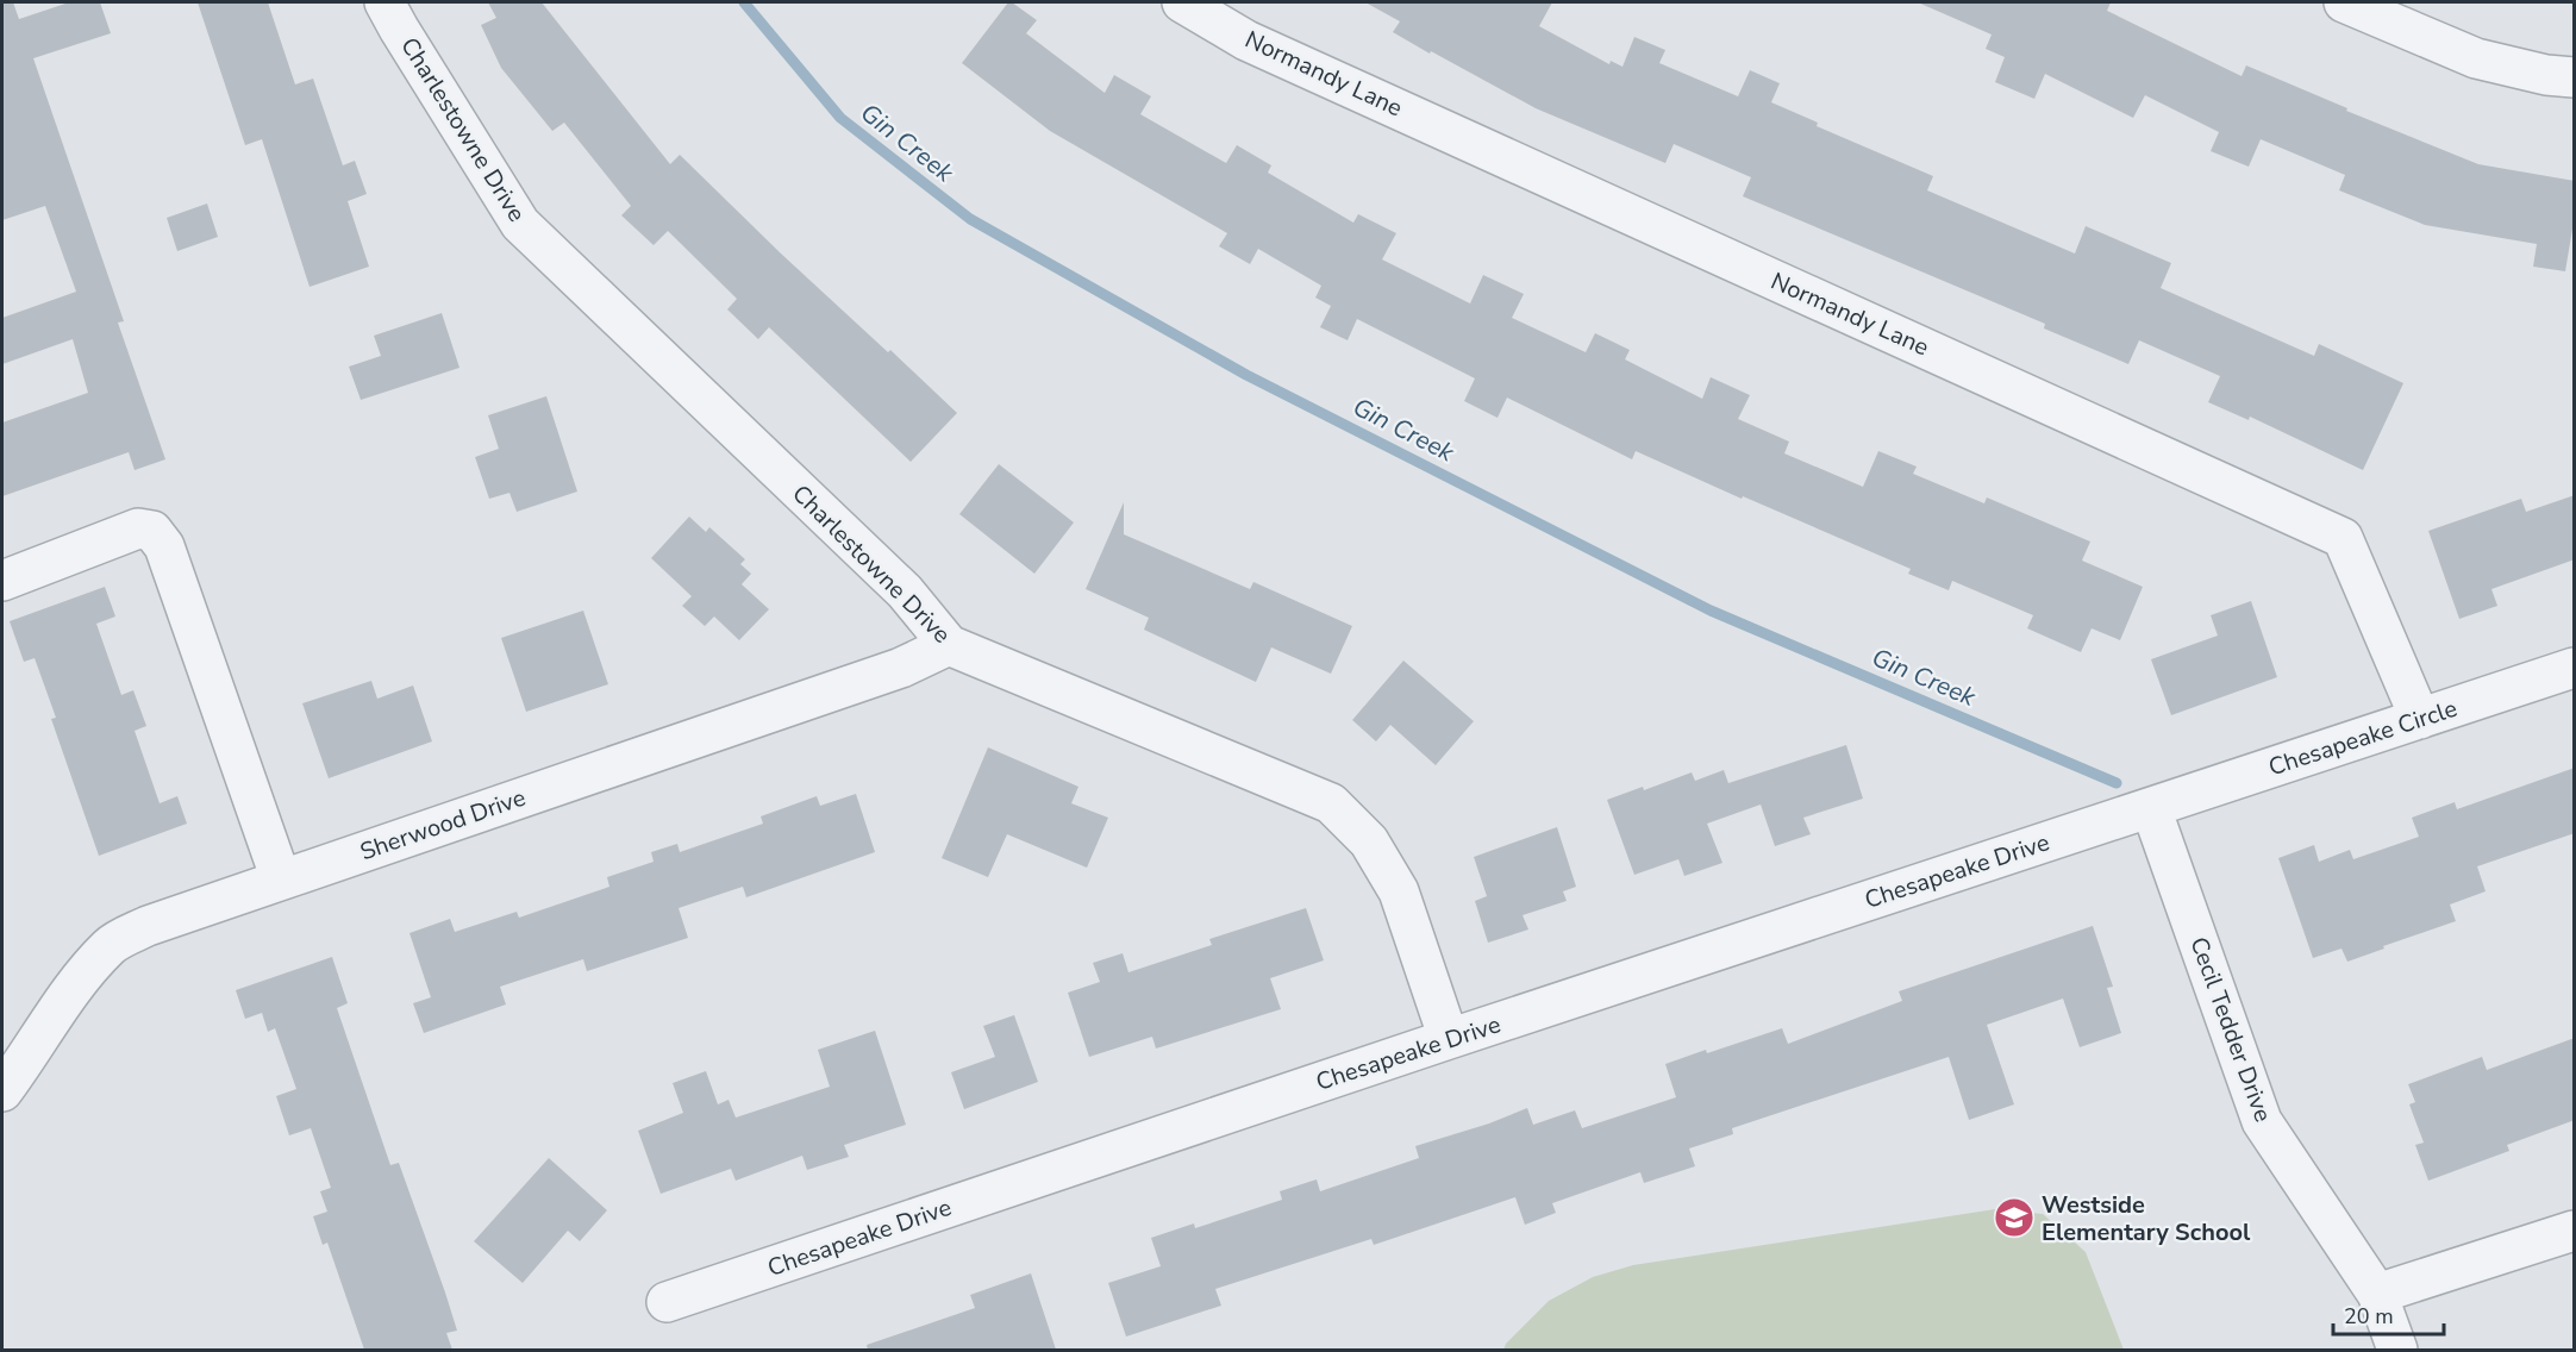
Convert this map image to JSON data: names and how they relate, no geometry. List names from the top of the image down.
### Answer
{
  "streets": {
    "street": [
      "Normandy Lane",
      "Charlestowne Drive",
      "Chesapeake Circle",
      "Sherwood Drive",
      "Chesapeake Drive",
      "Cecil Tedder Drive"
    ]
  },
  "crossings": [
    ["Normandy Lane", "Chesapeake Circle"],
    ["Charlestowne Drive", "Sherwood Drive"],
    ["Charlestowne Drive", "Chesapeake Drive"],
    ["Chesapeake Circle", "Chesapeake Drive"],
    ["Chesapeake Circle", "Cecil Tedder Drive"],
    ["Chesapeake Drive", "Cecil Tedder Drive"]
  ],
  "water": ["Gin Creek"],
  "places": {
    "school or university": ["Westside Elementary School"]
  },
  "scale_bar": "20 m"
}
